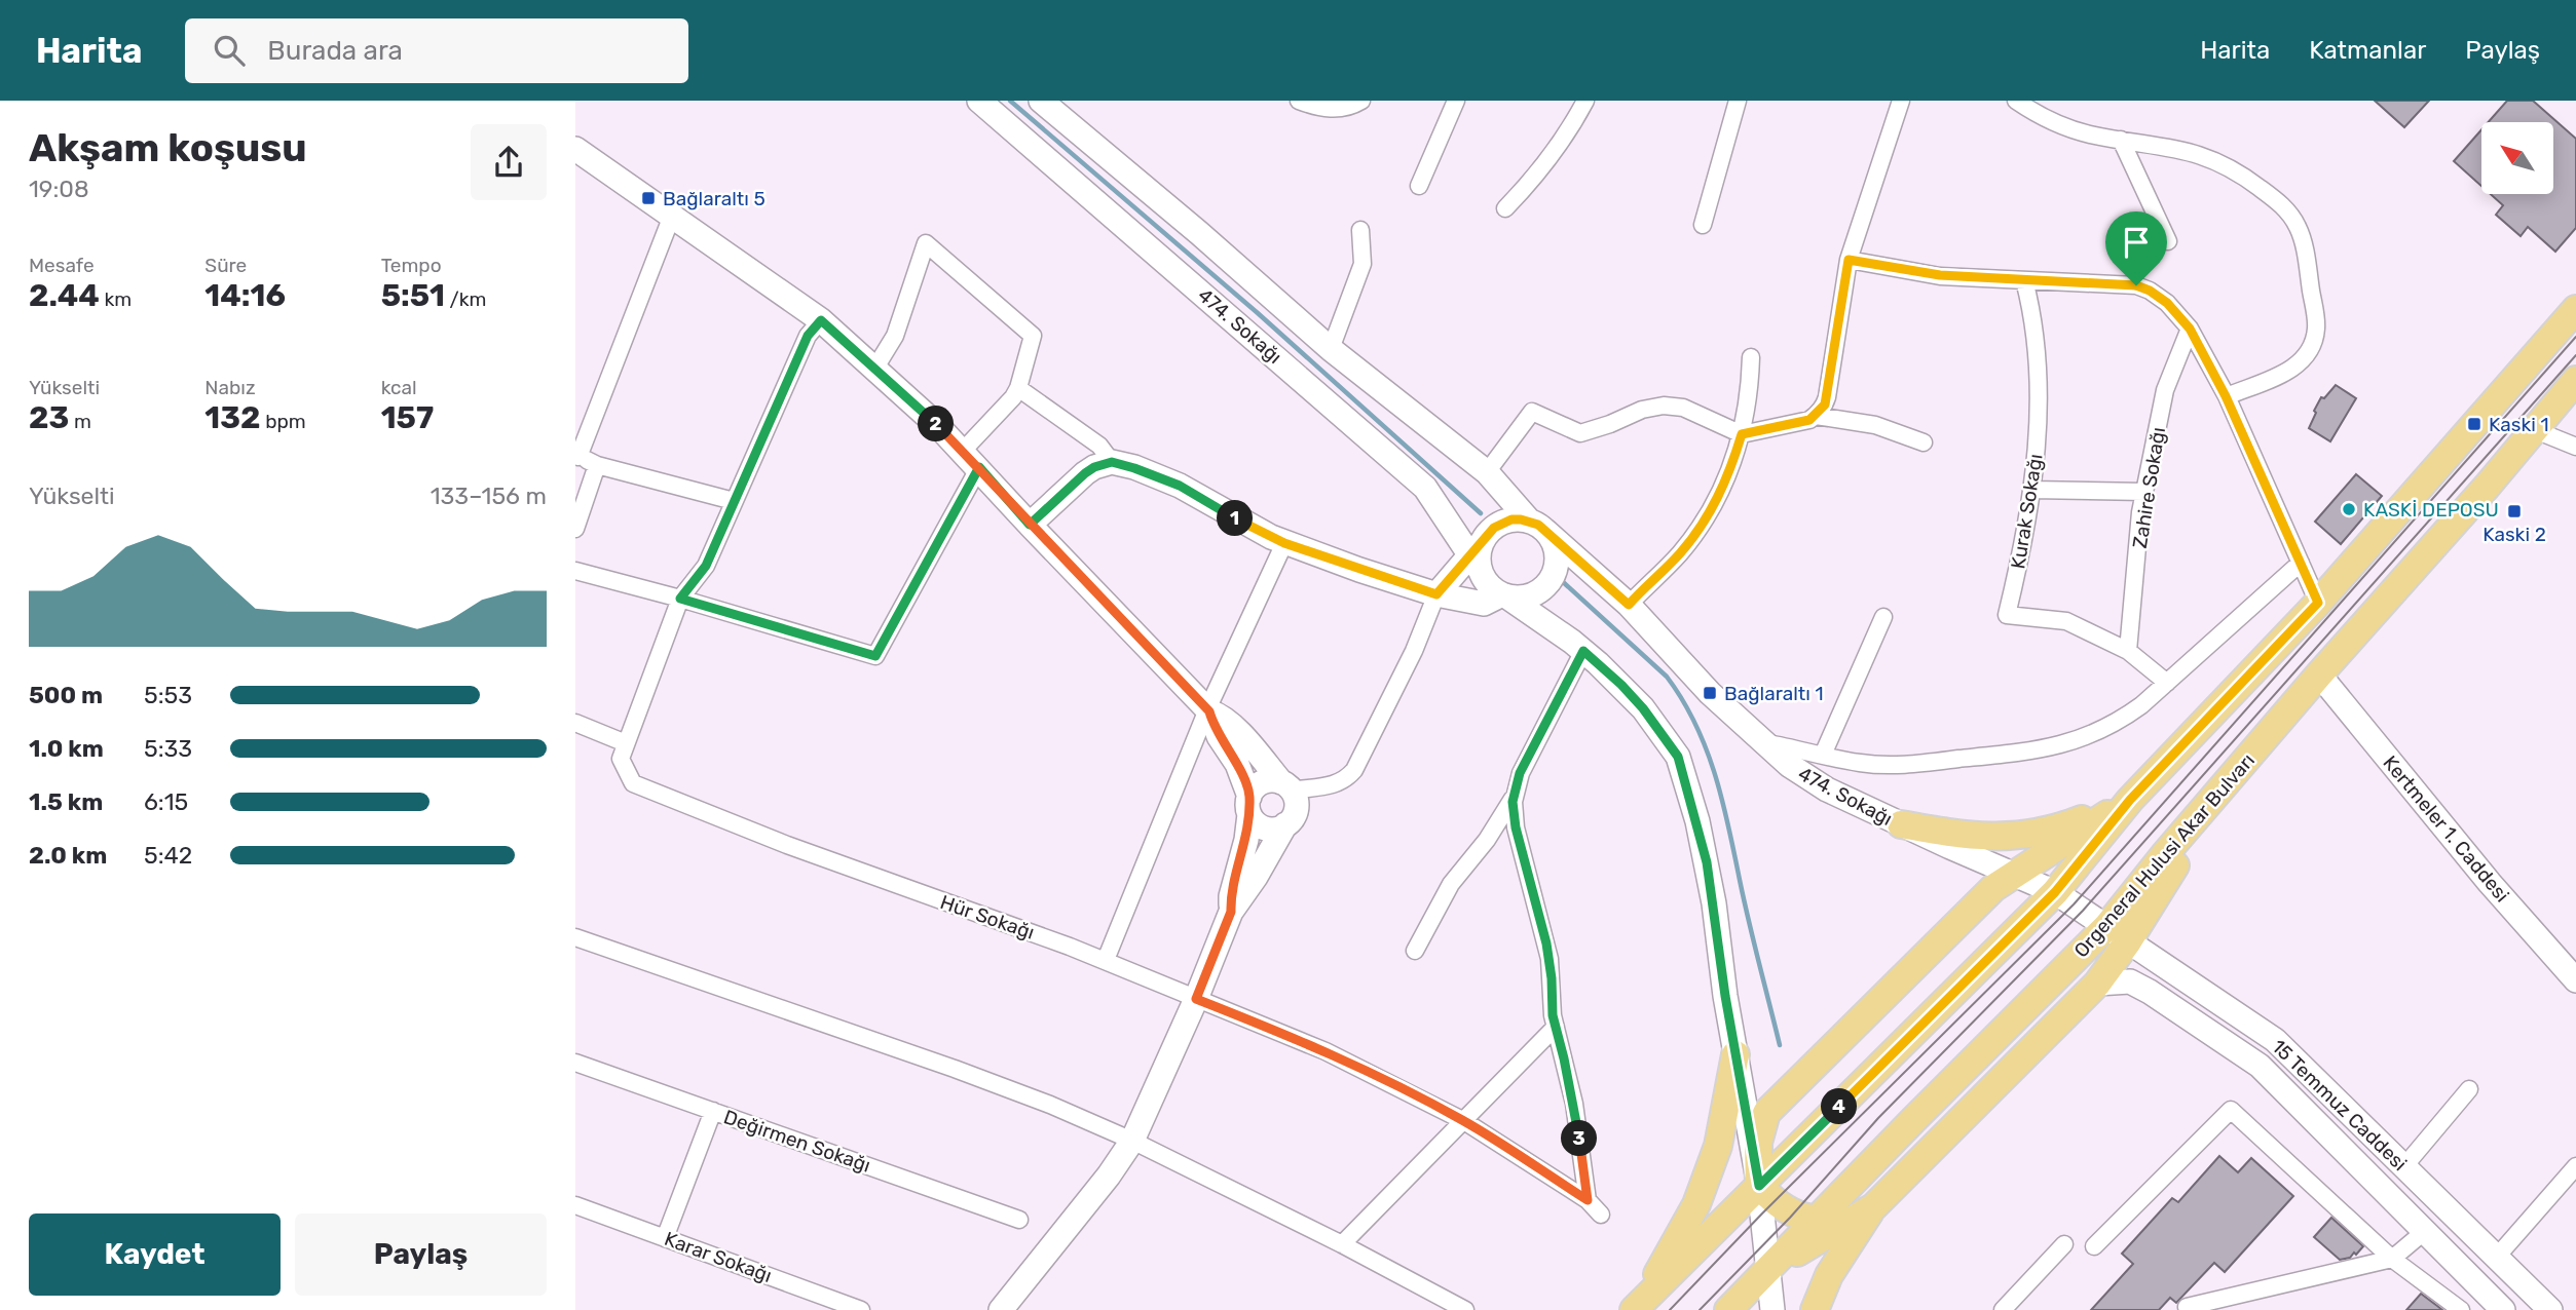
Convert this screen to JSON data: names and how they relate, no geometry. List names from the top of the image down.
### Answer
{
  "streets": {
    "main road": ["Orgeneral Hulusi Akar Bulvarı"],
    "street": [
      "474. Sokağı",
      "Zahire Sokağı",
      "Kurak Sokağı",
      "Kertmeler 1. Caddesi",
      "Hür Sokağı",
      "15 Temmuz Caddesi",
      "Değirmen Sokağı",
      "Karar Sokağı"
    ]
  },
  "crossings": [
    ["474. Sokağı", "15 Temmuz Caddesi"],
    ["Zahire Sokağı", "Kurak Sokağı"],
    ["Kertmeler 1. Caddesi", "Orgeneral Hulusi Akar Bulvarı"],
    ["Orgeneral Hulusi Akar Bulvarı", "15 Temmuz Caddesi"]
  ],
  "places": {
    "transit": [
      "Bağlaraltı 5",
      "Kaski 1",
      "Kaski 2",
      "Bağlaraltı 1"
    ],
    "other": ["KASKİ DEPOSU"]
  },
  "north": "top left",
  "page": {
    "header": "Harita",
    "search": "Burada ara",
    "nav": ["Harita", "Katmanlar", "Paylaş"],
    "heading": ["Akşam koşusu", "19:08"],
    "stats": [
      ["Mesafe", "2.44 km"],
      ["Süre", "14:16"],
      ["Tempo", "5:51 /km"],
      ["Yükselti", "23 m"],
      ["Nabız", "132 bpm"],
      ["kcal", "157"]
    ],
    "pins": [
      "2",
      "1",
      "4",
      "3"
    ],
    "chart": ["Yükselti", "133–156 m"],
    "list": [
      {
        "name": "500 m",
        "note": "5:53"
      },
      {
        "name": "1.0 km",
        "note": "5:33"
      },
      {
        "name": "1.5 km",
        "note": "6:15"
      },
      {
        "name": "2.0 km",
        "note": "5:42"
      }
    ],
    "buttons": ["Kaydet", "Paylaş"]
  }
}
